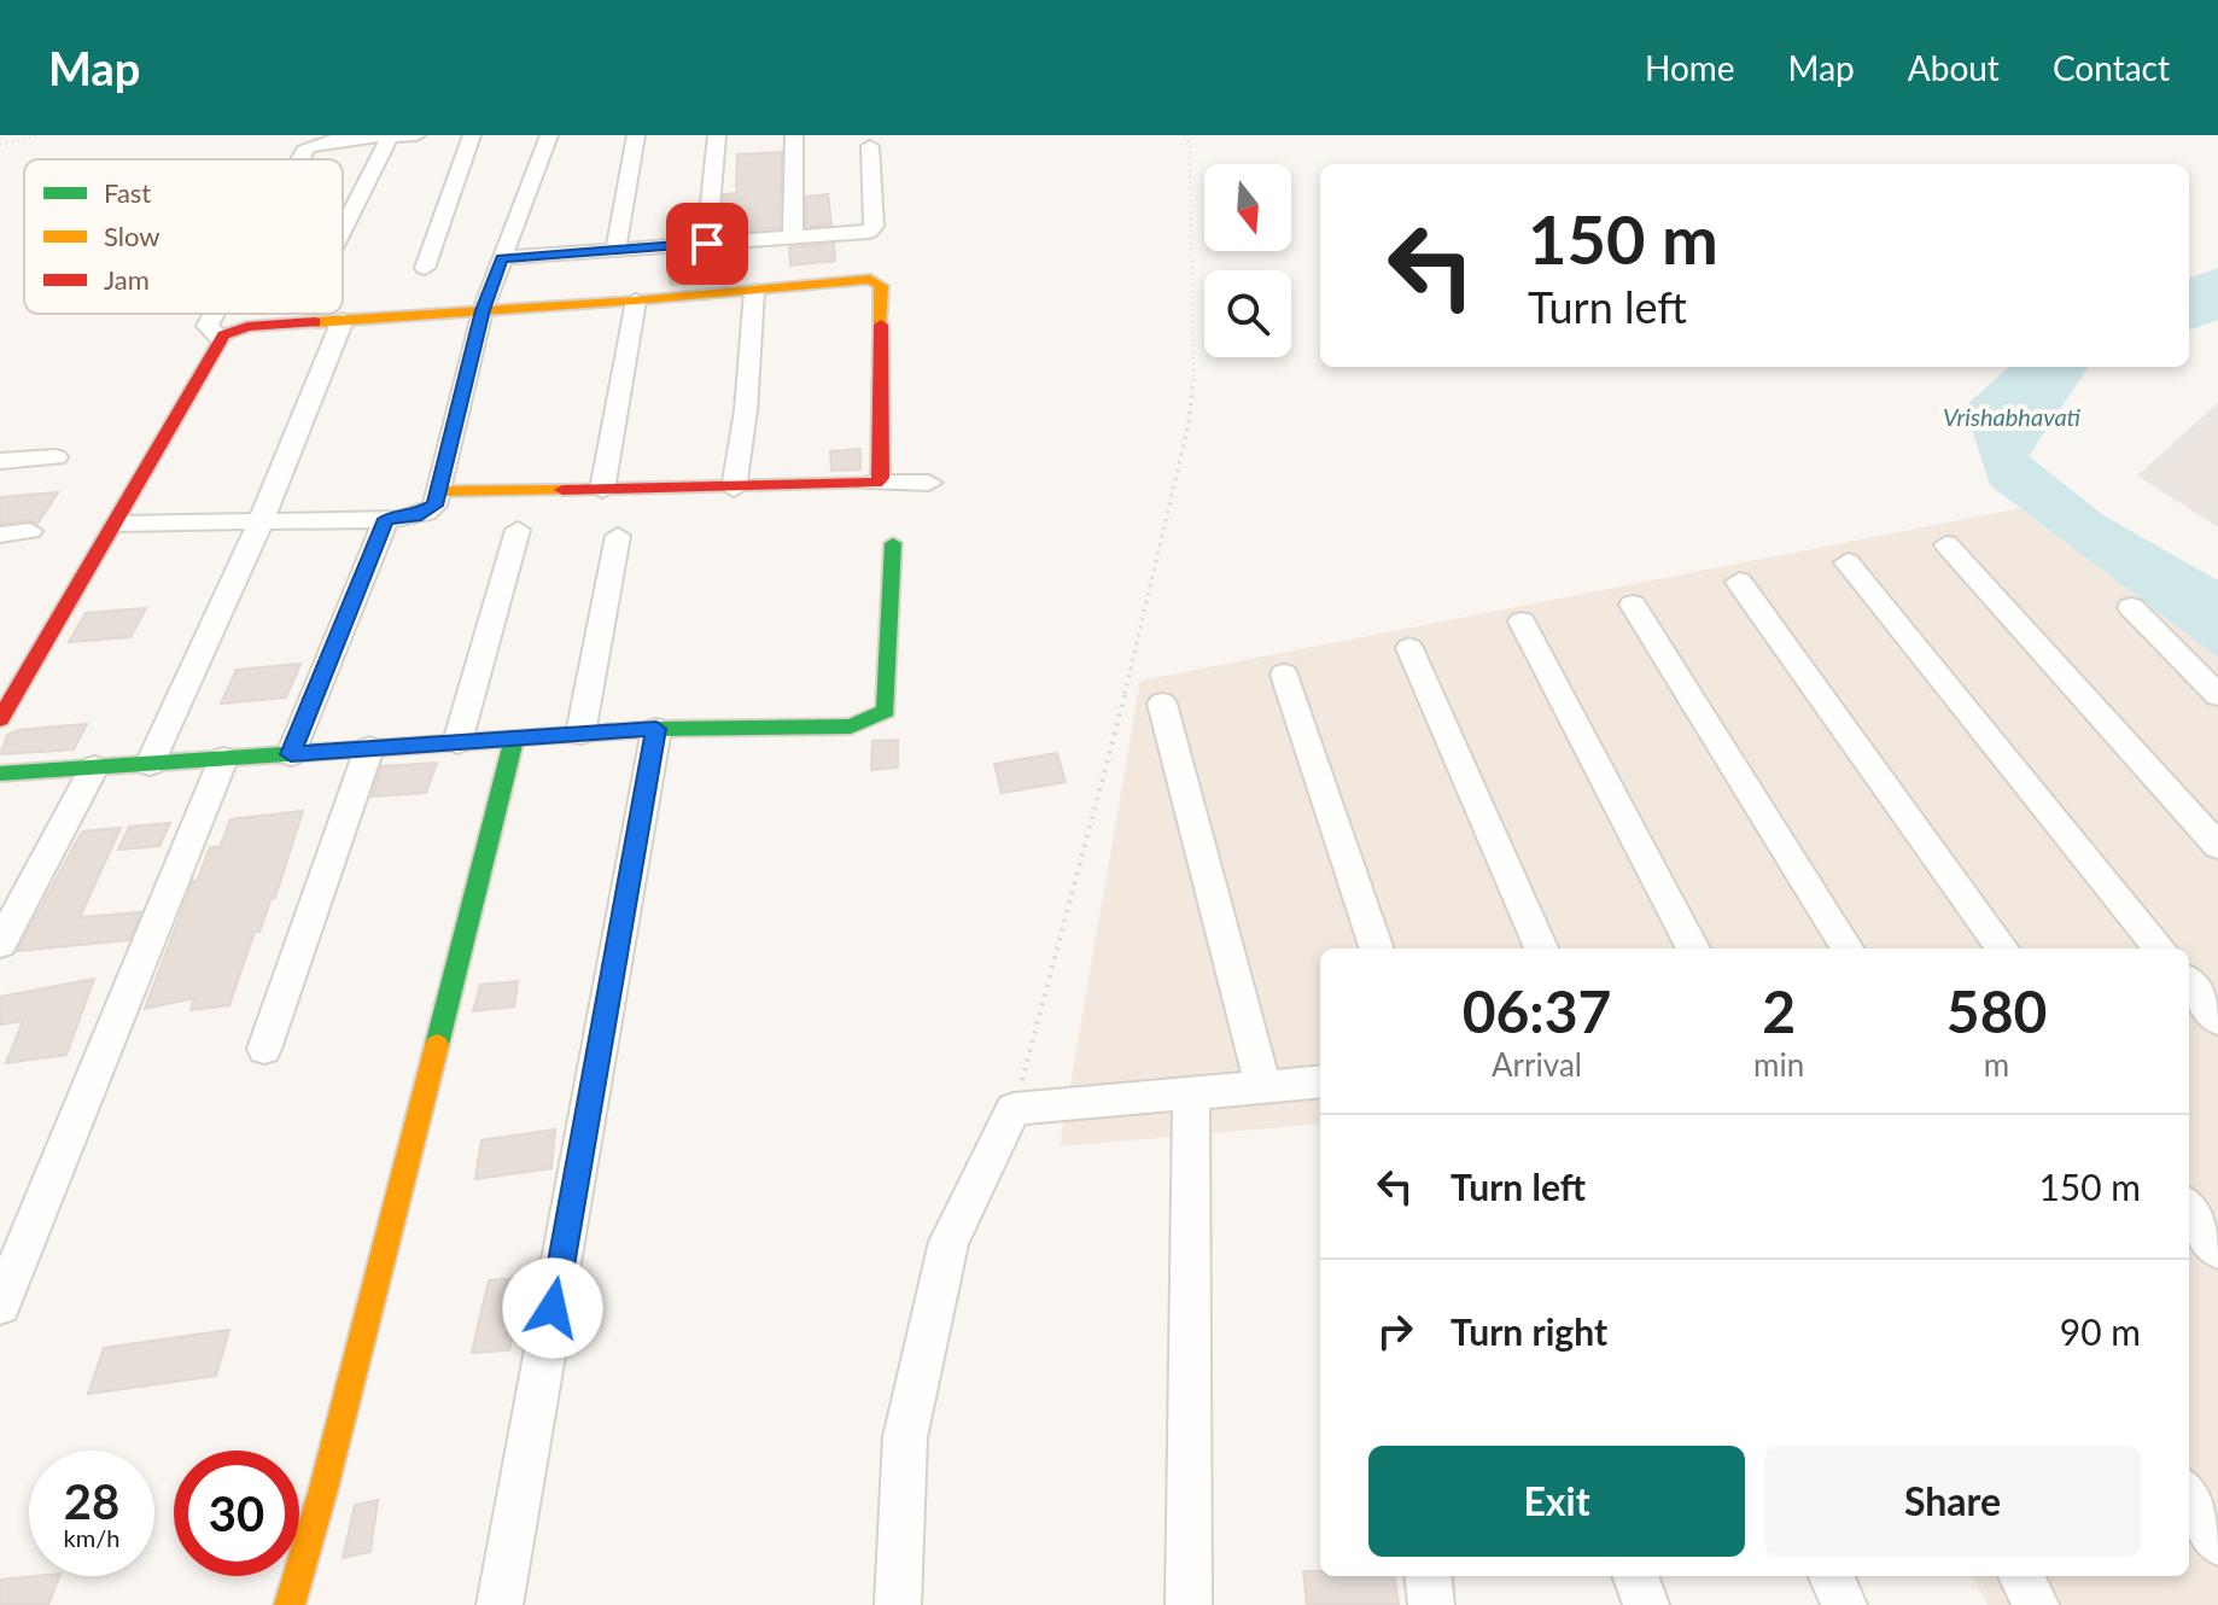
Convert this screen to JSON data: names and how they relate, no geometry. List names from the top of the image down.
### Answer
{
  "water": ["Vrishabhavati"],
  "legend": ["Fast", "Slow", "Jam"],
  "north": "bottom",
  "page": {
    "header": "Map",
    "nav": [
      "Home",
      "Map",
      "About",
      "Contact"
    ],
    "turn": ["150 m", "Turn left"],
    "eta": [
      "06:37",
      "Arrival",
      "2",
      "min",
      "580",
      "m"
    ],
    "list": [
      {
        "name": "Turn left",
        "value": "150 m"
      },
      {
        "name": "Turn right",
        "value": "90 m"
      }
    ],
    "buttons": ["Exit", "Share"],
    "speed": "28 km/h",
    "limit": "30"
  }
}
